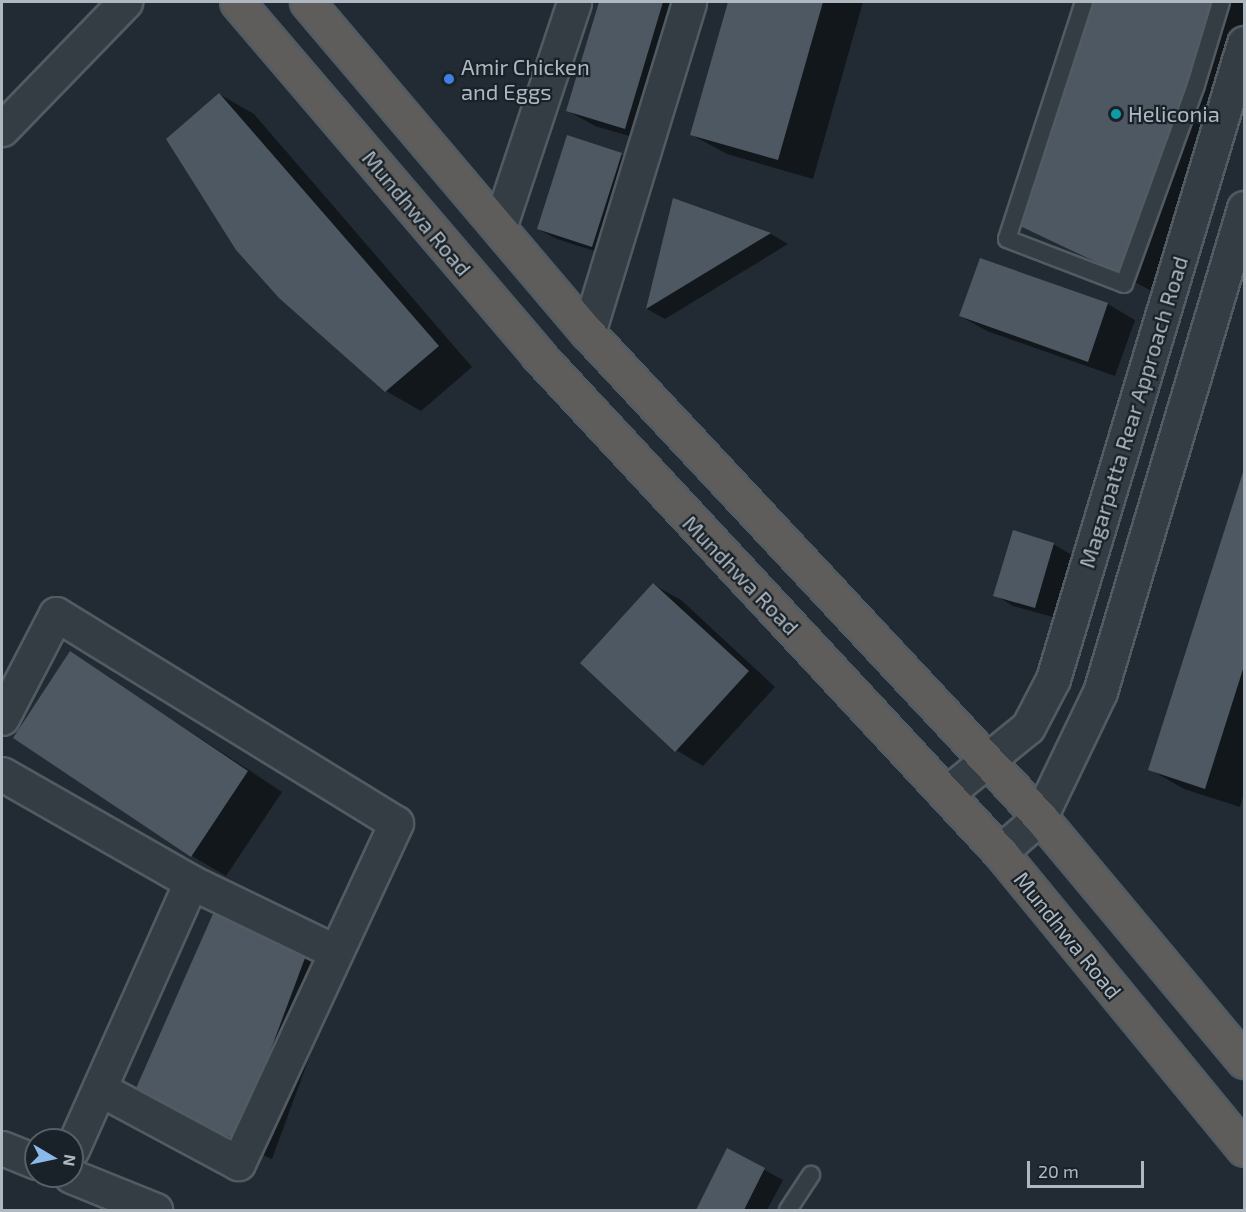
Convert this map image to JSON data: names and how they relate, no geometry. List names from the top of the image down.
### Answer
{
  "streets": {
    "highway": ["Mundhwa Road"],
    "street": ["Magarpatta Rear Approach Road"]
  },
  "crossings": [
    ["Mundhwa Road", "Magarpatta Rear Approach Road"]
  ],
  "places": ["Amir Chicken and Eggs", "Heliconia"],
  "scale_bar": "20 m",
  "north": "right"
}
